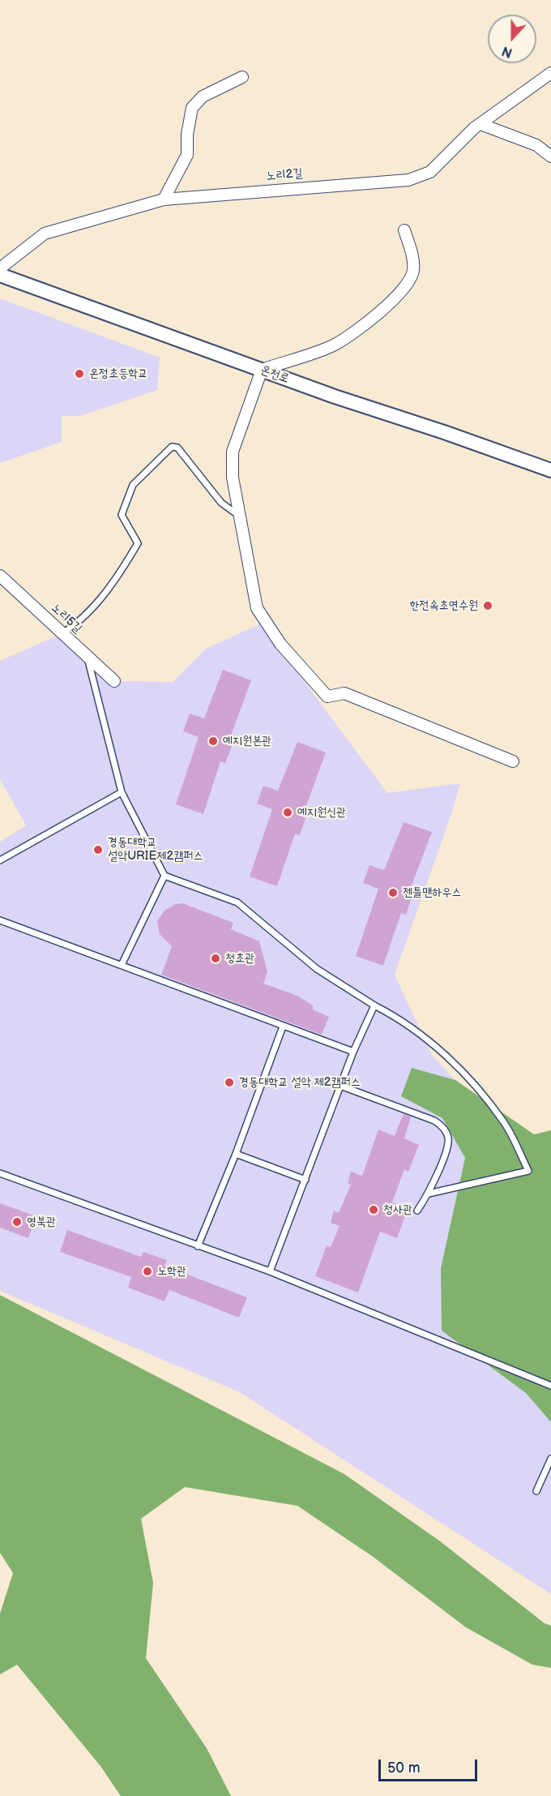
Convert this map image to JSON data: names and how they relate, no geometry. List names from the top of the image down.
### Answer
{
  "streets": {
    "street": ["노리2길", "온천로", "노리5길"]
  },
  "places": [
    "온정초등학교",
    "한전속초연수원",
    "예지원본관",
    "예지원신관",
    "경동대학교 설악URIE제2캠퍼스",
    "젠틀맨하우스",
    "청초관",
    "경동대학교 설악 제2캠퍼스",
    "청사관",
    "영북관",
    "노학관"
  ],
  "scale_bar": "50 m",
  "north": "bottom"
}
